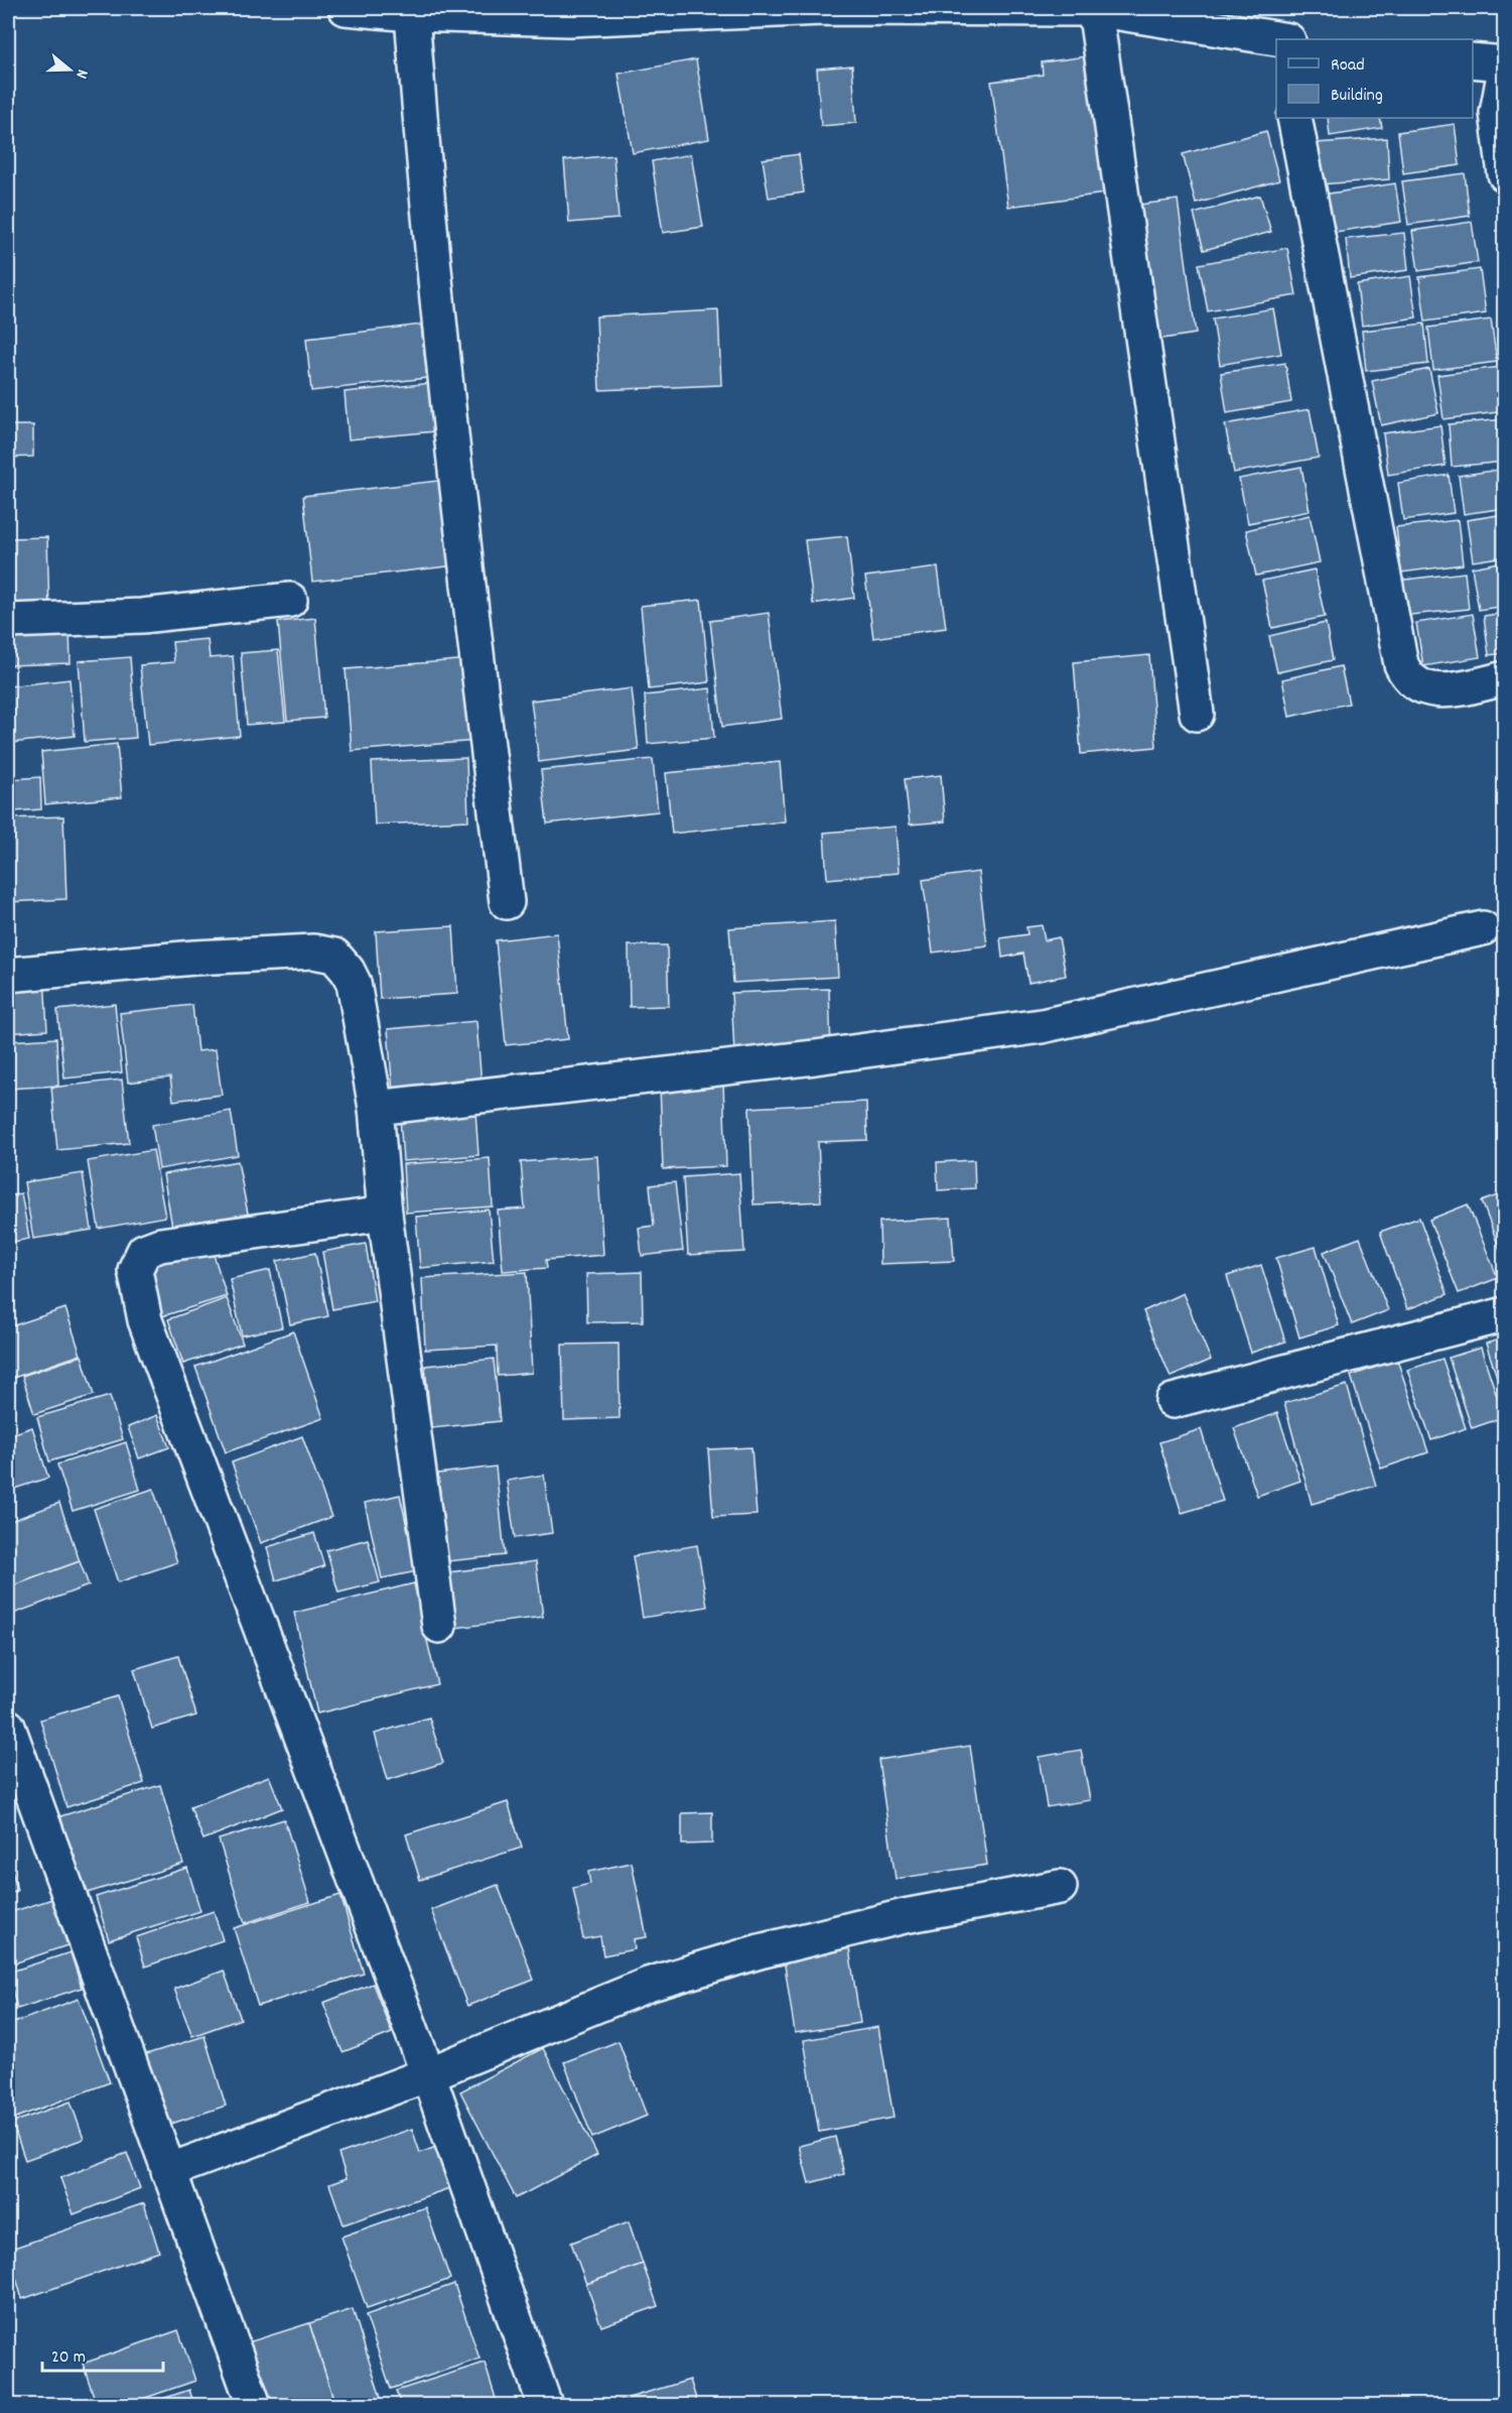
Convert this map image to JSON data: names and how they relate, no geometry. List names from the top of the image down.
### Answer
{
  "legend": ["Road", "Building"],
  "scale_bar": "20 m",
  "north": "right"
}
